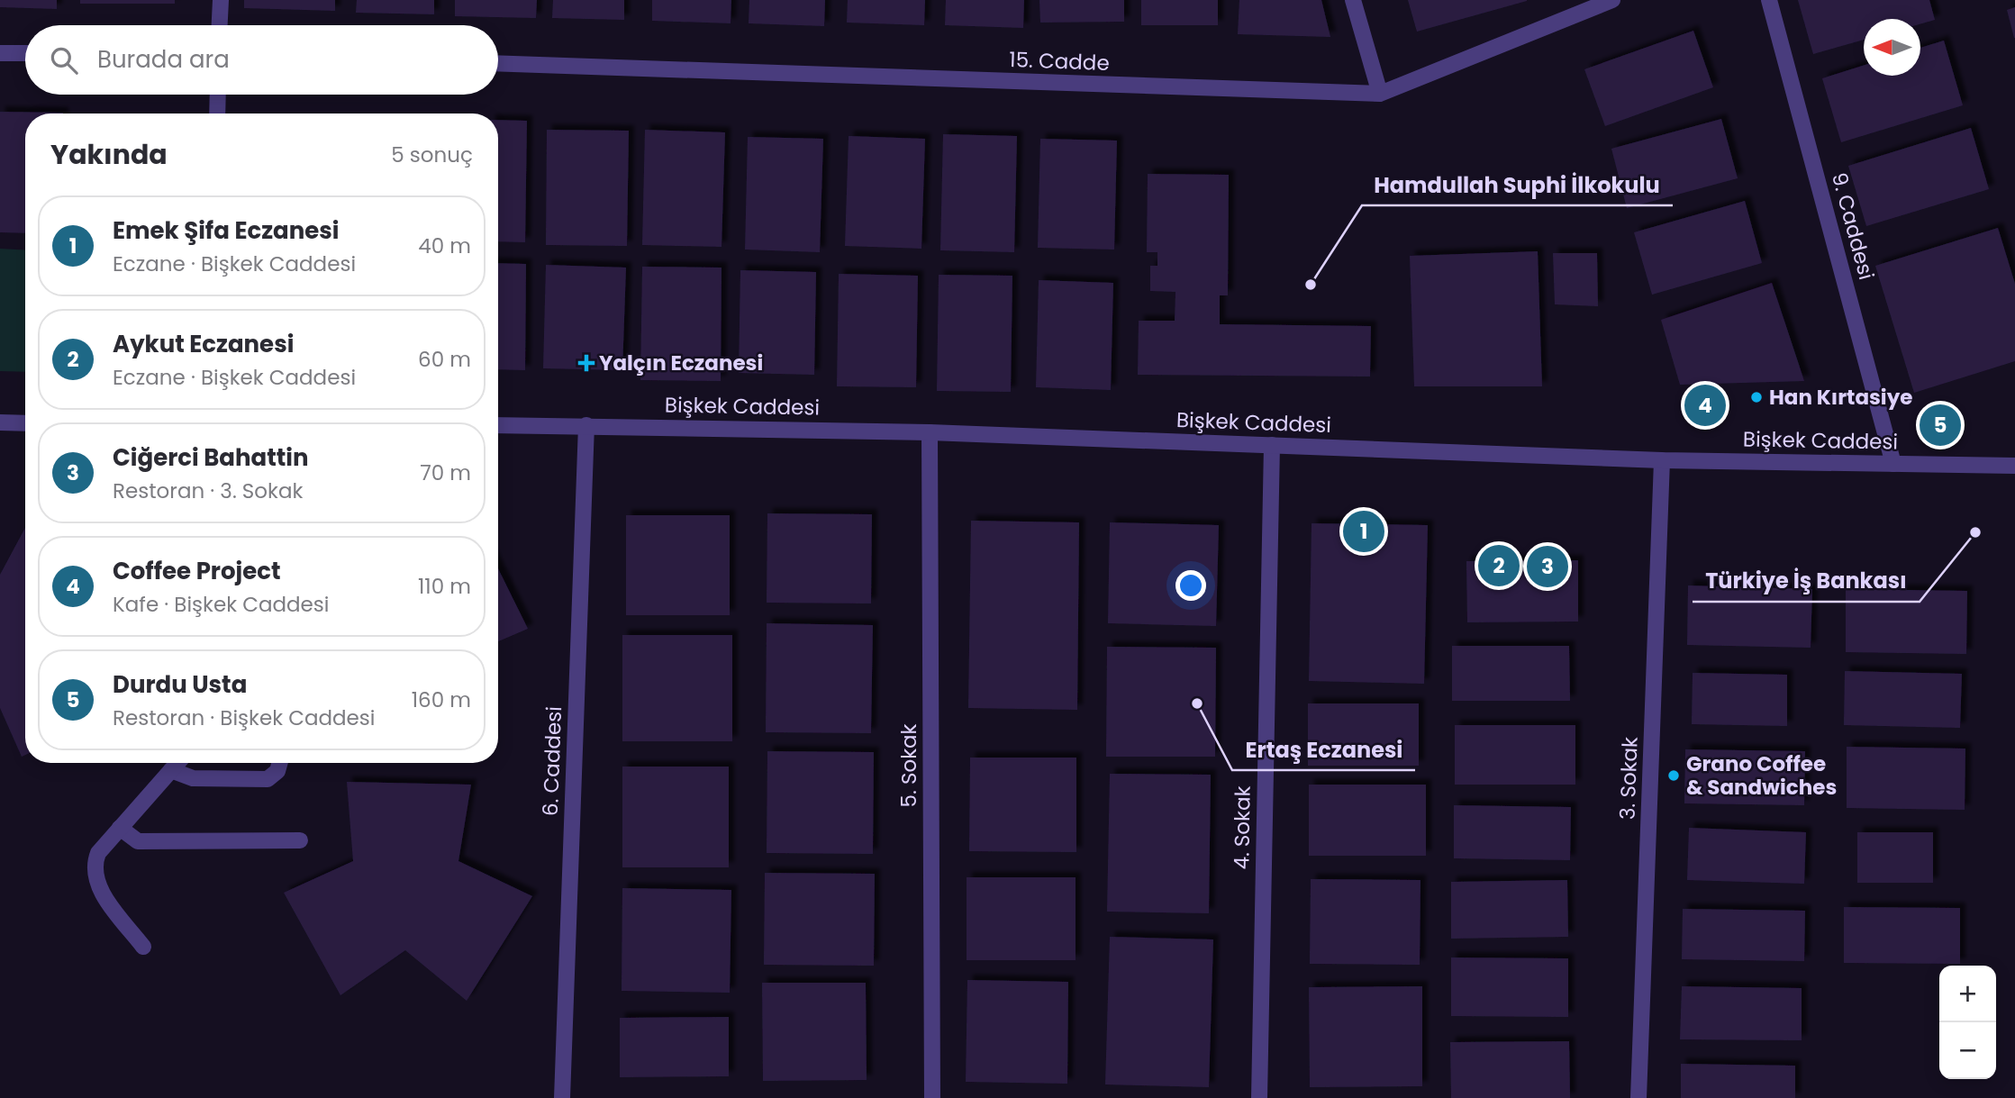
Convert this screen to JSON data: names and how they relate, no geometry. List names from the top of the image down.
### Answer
{
  "streets": {
    "street": [
      "15. Cadde",
      "9. Caddesi",
      "Bişkek Caddesi",
      "6. Caddesi",
      "5. Sokak",
      "3. Sokak",
      "4. Sokak"
    ]
  },
  "crossings": [
    ["9. Caddesi", "Bişkek Caddesi"],
    ["Bişkek Caddesi", "6. Caddesi"],
    ["Bişkek Caddesi", "5. Sokak"],
    ["Bişkek Caddesi", "3. Sokak"],
    ["Bişkek Caddesi", "4. Sokak"]
  ],
  "places": {
    "other": [
      "Hamdullah Suphi İlkokulu",
      "Han Kırtasiye",
      "Türkiye İş Bankası",
      "Ertaş Eczanesi",
      "Grano Coffee & Sandwiches"
    ],
    "health": ["Yalçın Eczanesi"]
  },
  "north": "left",
  "page": {
    "search": "Burada ara",
    "heading": ["Yakında", "5 sonuç"],
    "list": [
      {
        "mark": "1",
        "name": "Emek Şifa Eczanesi",
        "note": "Eczane · Bişkek Caddesi",
        "value": "40 m"
      },
      {
        "mark": "2",
        "name": "Aykut Eczanesi",
        "note": "Eczane · Bişkek Caddesi",
        "value": "60 m"
      },
      {
        "mark": "3",
        "name": "Ciğerci Bahattin",
        "note": "Restoran · 3. Sokak",
        "value": "70 m"
      },
      {
        "mark": "4",
        "name": "Coffee Project",
        "note": "Kafe · Bişkek Caddesi",
        "value": "110 m"
      },
      {
        "mark": "5",
        "name": "Durdu Usta",
        "note": "Restoran · Bişkek Caddesi",
        "value": "160 m"
      }
    ],
    "pins": [
      "4",
      "5",
      "1",
      "2",
      "3"
    ],
    "map_buttons": ["+", "−"]
  }
}
